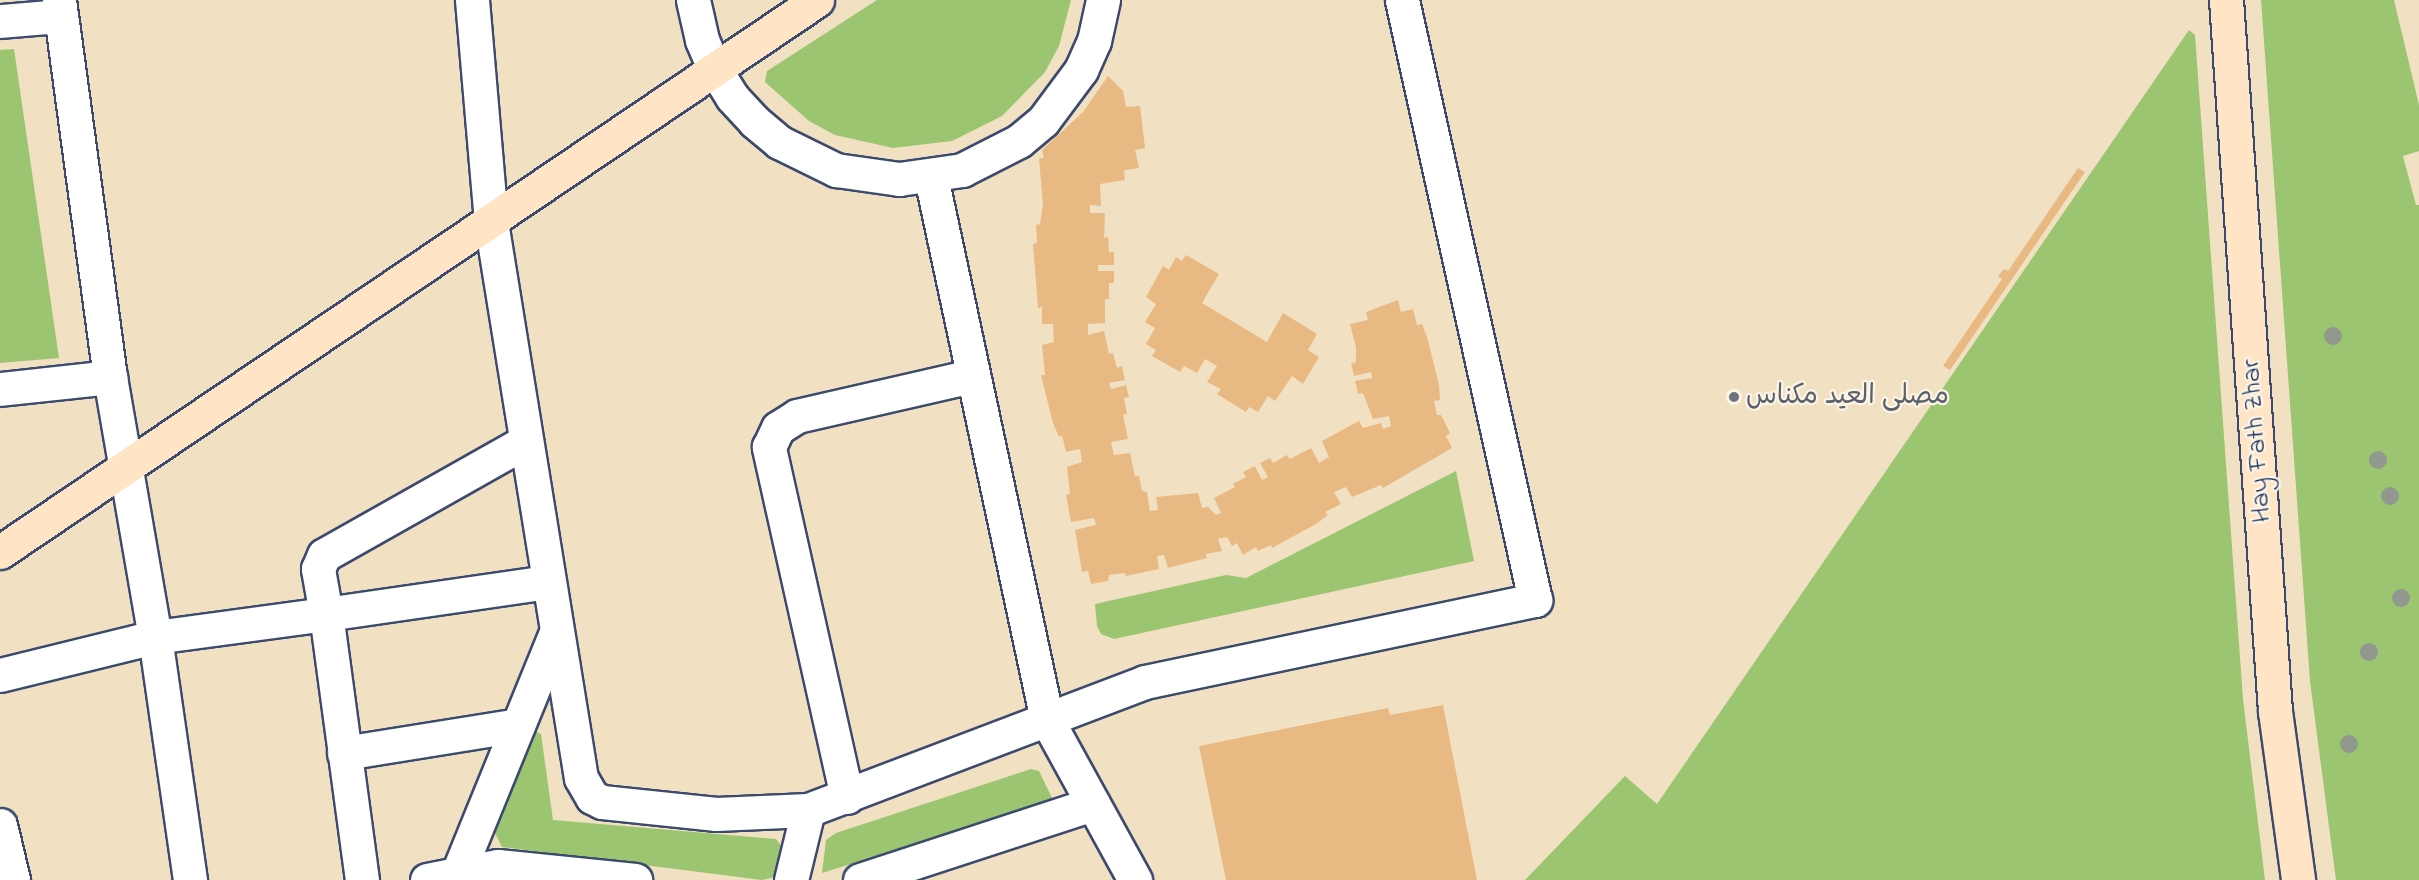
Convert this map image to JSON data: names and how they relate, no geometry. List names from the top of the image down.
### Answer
{
  "streets": {
    "street": ["Hay Fath Zhar"]
  },
  "places": ["مصلى العيد مكناس"]
}
